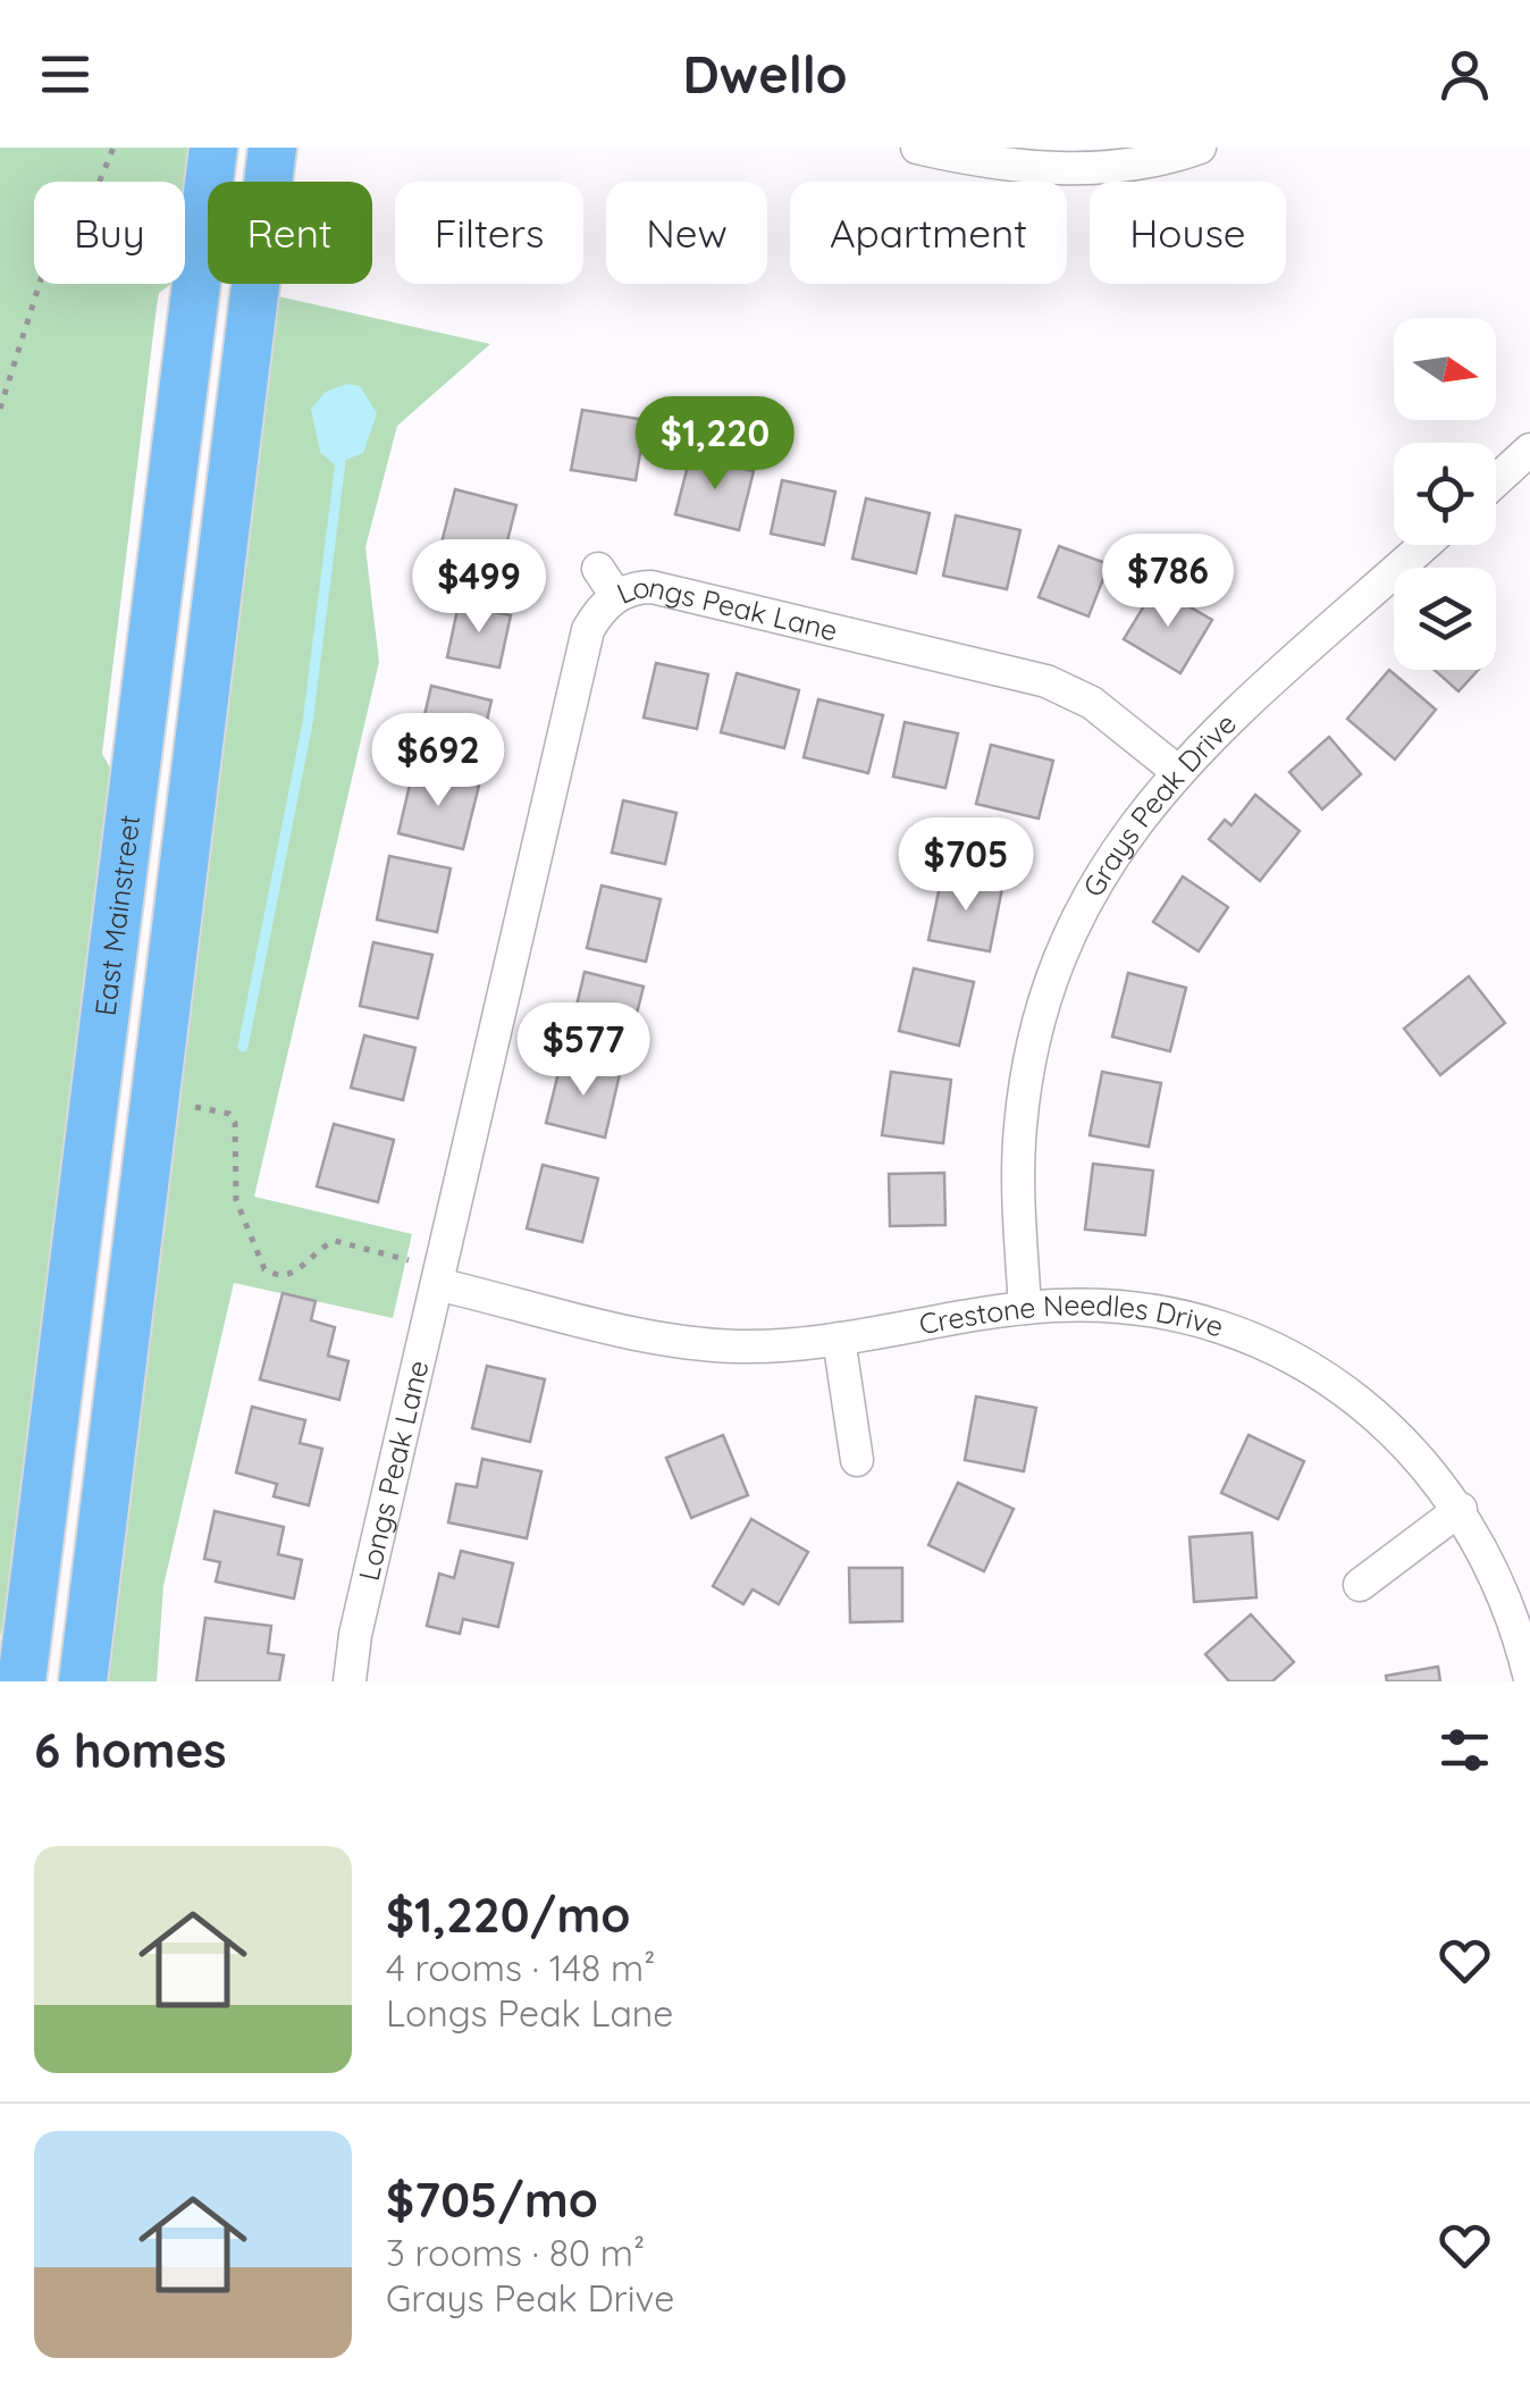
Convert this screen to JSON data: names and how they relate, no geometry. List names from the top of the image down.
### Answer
{
  "streets": {
    "main road": ["East Mainstreet"],
    "street": ["Longs Peak Lane", "Grays Peak Drive", "Crestone Needles Drive"]
  },
  "crossings": [
    ["Longs Peak Lane", "Grays Peak Drive"],
    ["Longs Peak Lane", "Crestone Needles Drive"],
    ["Grays Peak Drive", "Crestone Needles Drive"]
  ],
  "north": "right",
  "page": {
    "header": "Dwello",
    "chip": [
      "Buy",
      "Rent",
      "Filters",
      "New",
      "Apartment",
      "House"
    ],
    "price": [
      "$1,220",
      "$786",
      "$499",
      "$692",
      "$705",
      "$577"
    ],
    "heading": "6 homes",
    "list": [
      {
        "name": "$1,220/mo",
        "note": "4 rooms · 148 m² · Longs Peak Lane"
      },
      {
        "name": "$705/mo",
        "note": "3 rooms · 80 m² · Grays Peak Drive"
      }
    ]
  }
}
